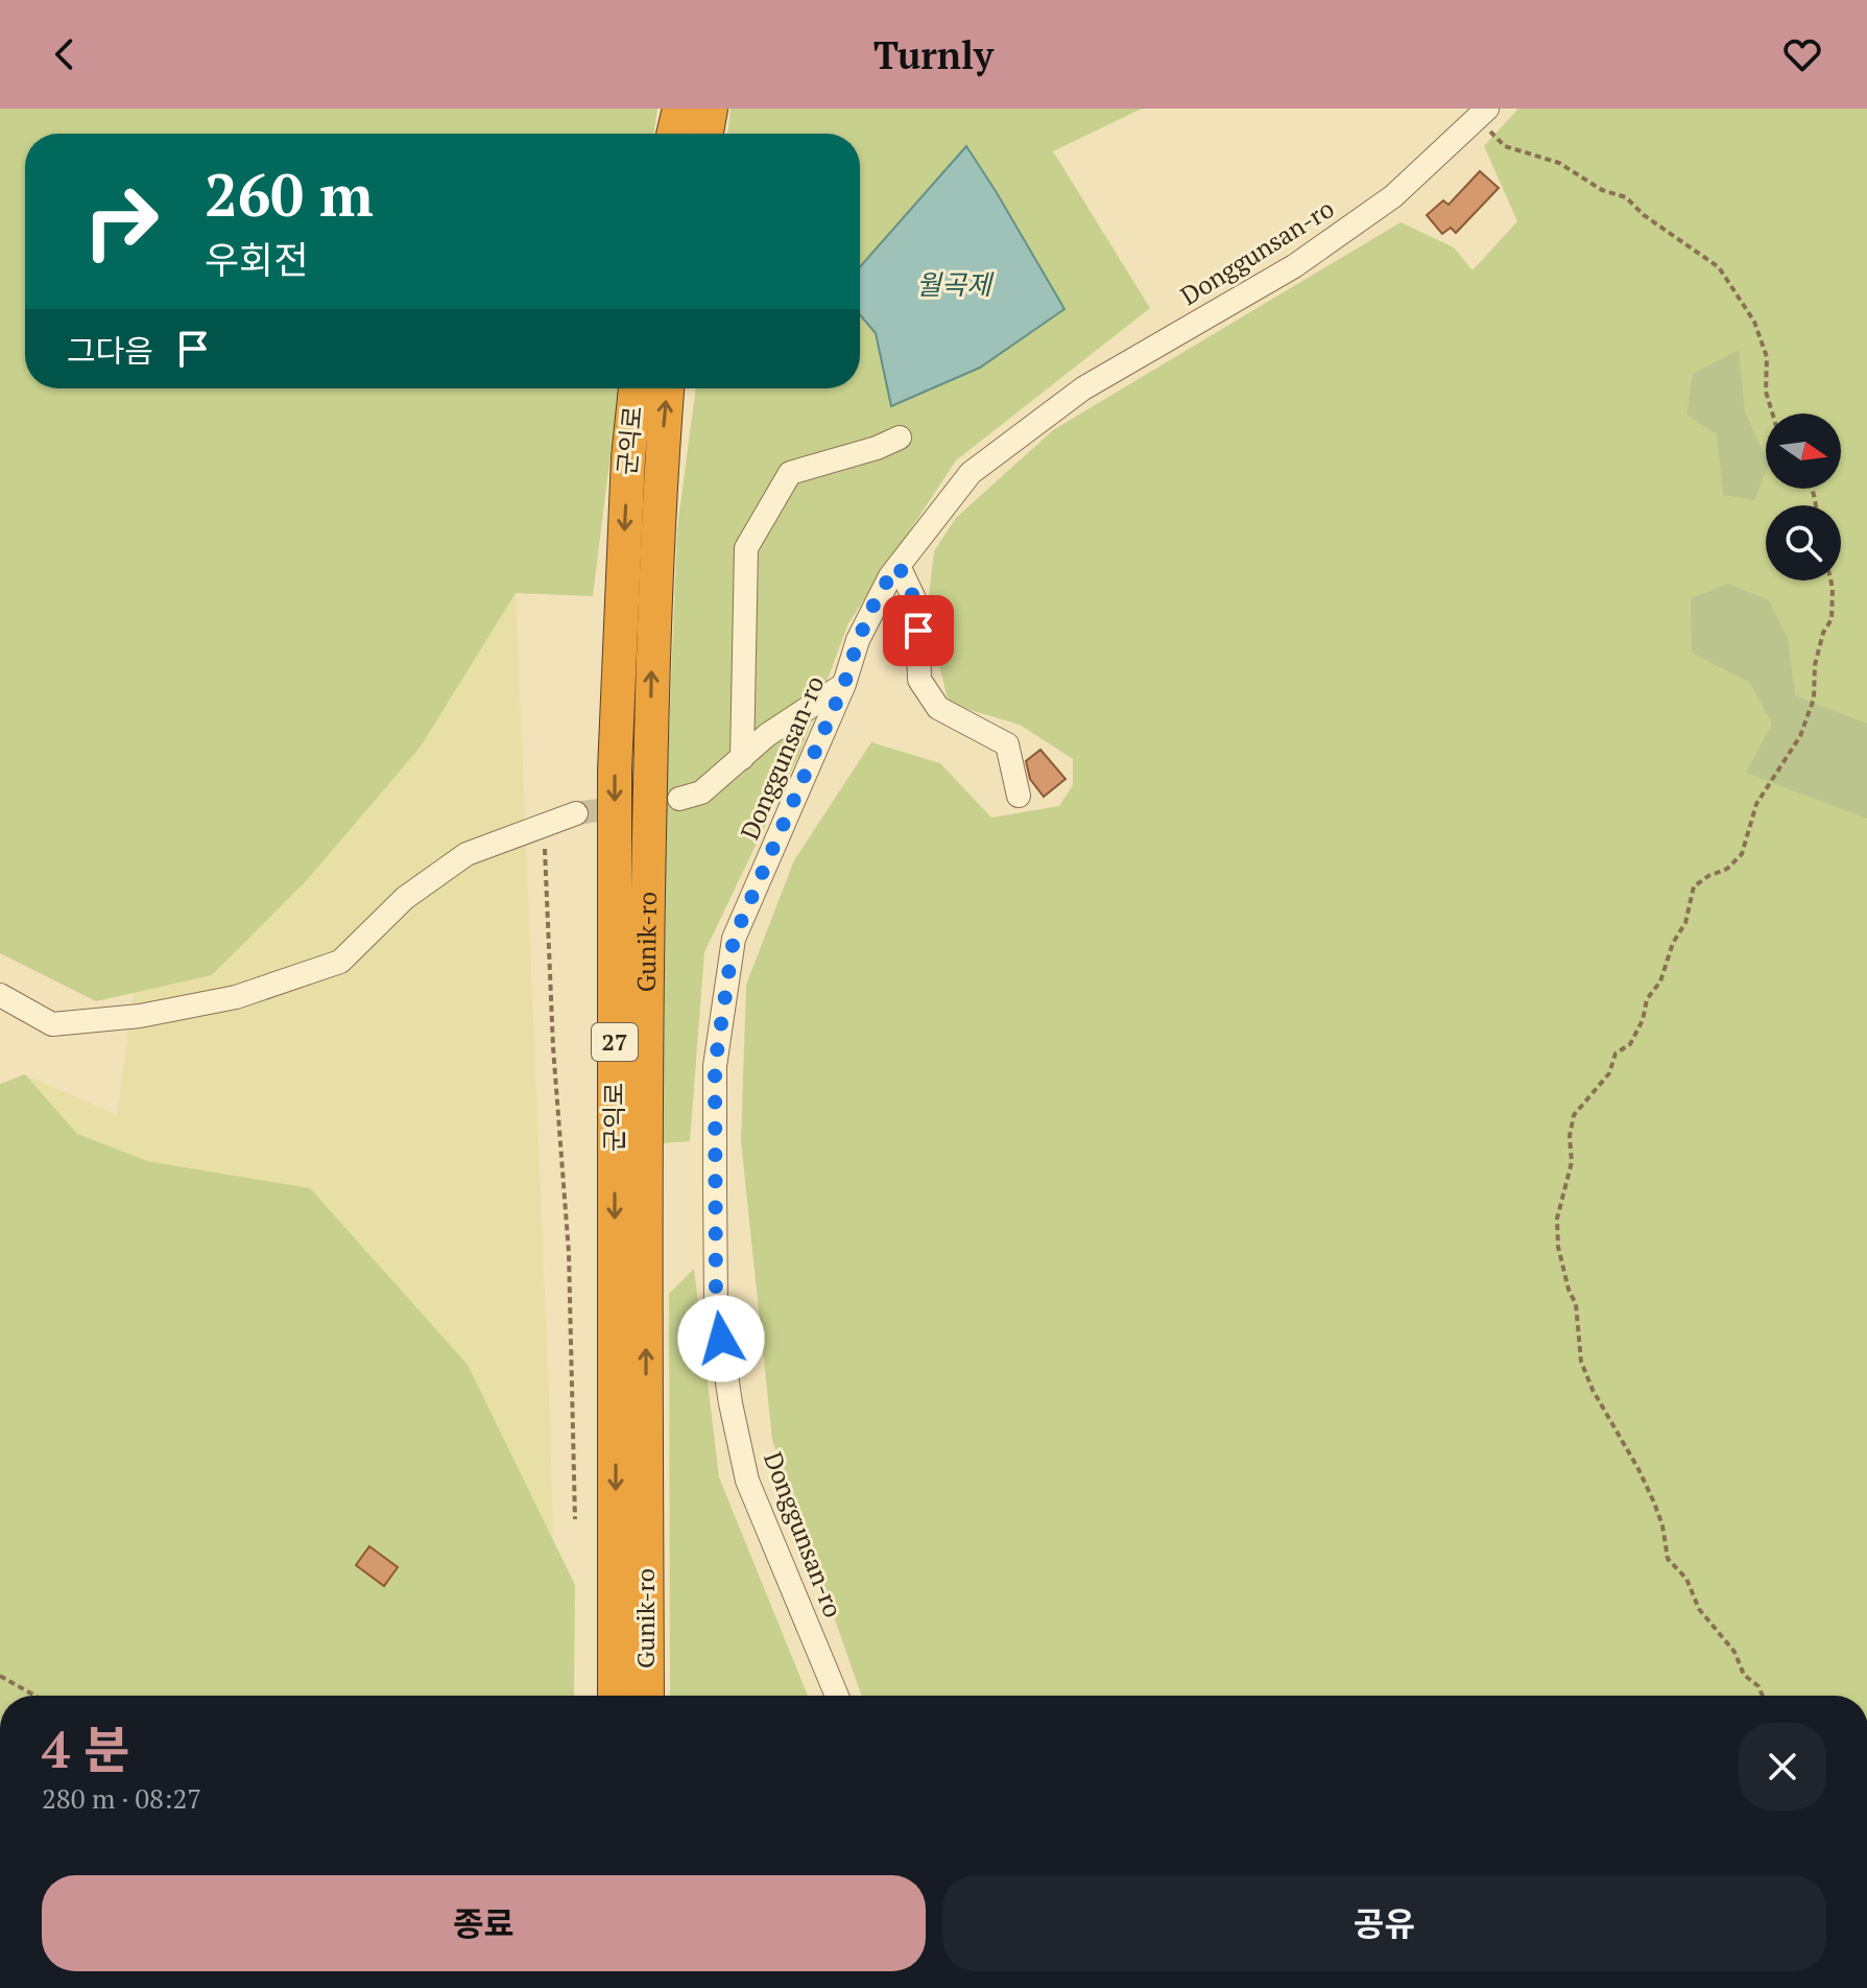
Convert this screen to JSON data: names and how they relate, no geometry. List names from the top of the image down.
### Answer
{
  "streets": {
    "highway": ["군익로", "Gunik-ro", "27"],
    "street": ["Donggunsan-ro"]
  },
  "one_way": ["군익로", "Gunik-ro"],
  "water": ["월곡제"],
  "north": "right",
  "page": {
    "header": "Turnly",
    "turn": ["260 m", "우회전"],
    "then": "그다음",
    "heading": ["4 분", "280 m · 08:27"],
    "buttons": ["종료", "공유"]
  }
}
